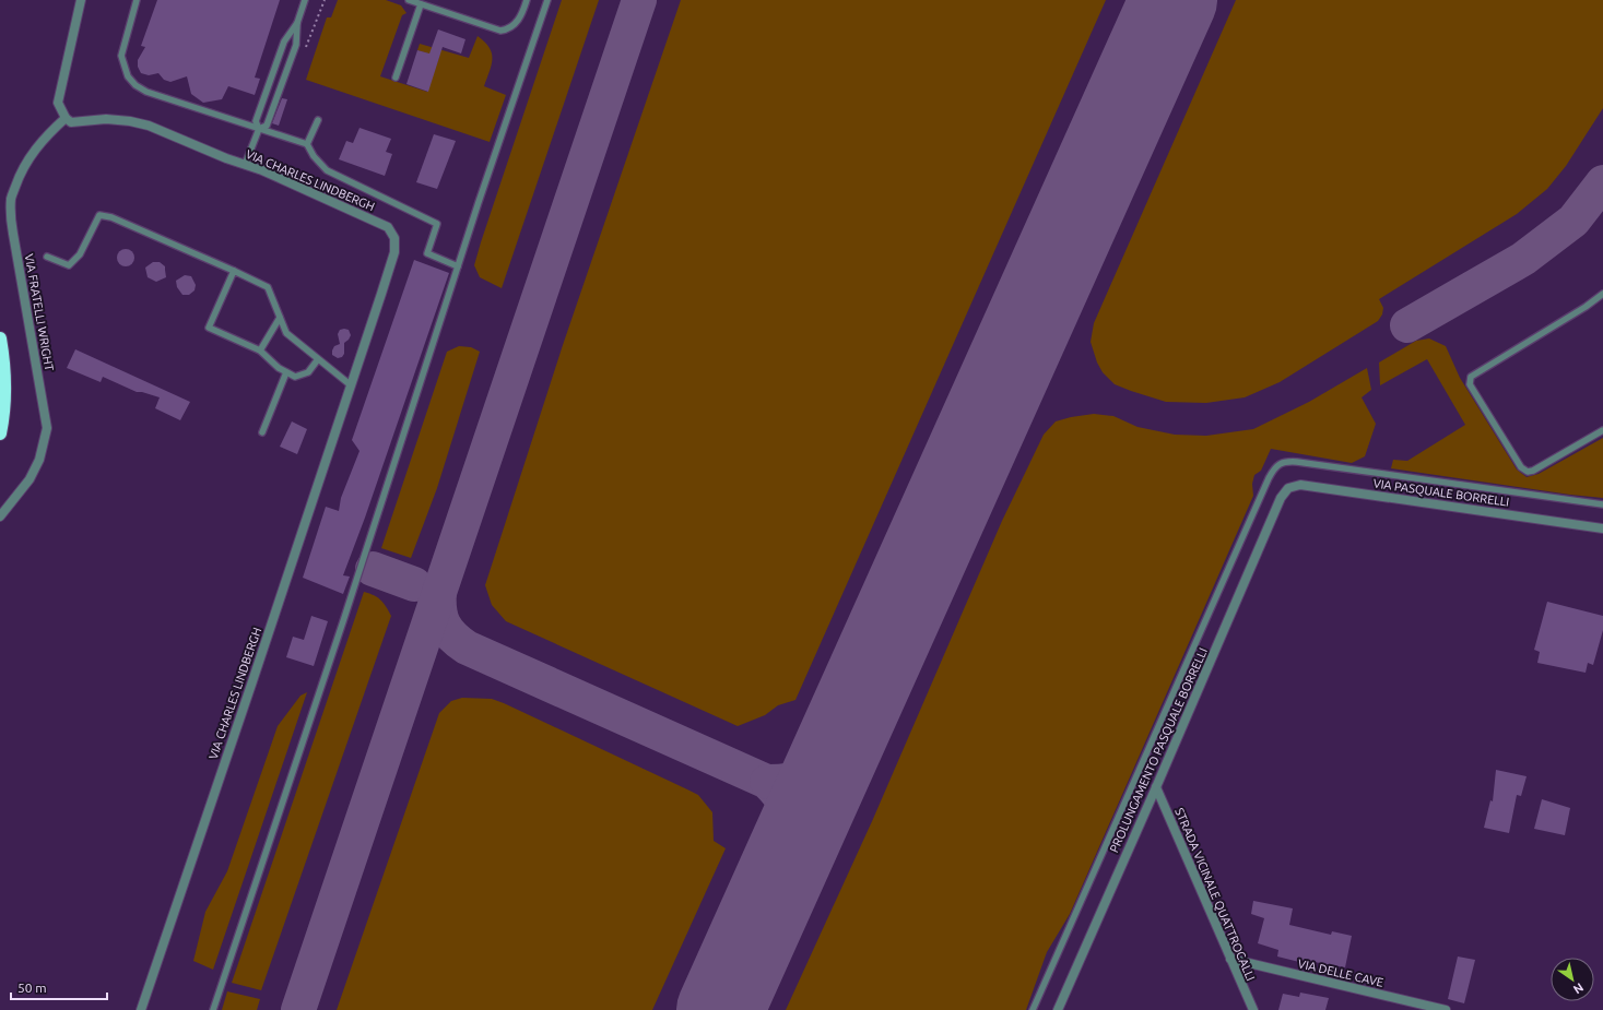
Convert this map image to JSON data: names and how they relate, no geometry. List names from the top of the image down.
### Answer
{
  "streets": {
    "street": [
      "VIA CHARLES LINDBERGH",
      "VIA FRATELLI WRIGHT",
      "VIA PASQUALE BORRELLI",
      "PROLUNGAMENTO PASQUALE BORRELLI",
      "STRADA VICINALE QUATTROCALLI",
      "VIA DELLE CAVE"
    ]
  },
  "crossings": [
    ["VIA CHARLES LINDBERGH", "VIA FRATELLI WRIGHT"],
    ["VIA PASQUALE BORRELLI", "PROLUNGAMENTO PASQUALE BORRELLI"],
    ["PROLUNGAMENTO PASQUALE BORRELLI", "STRADA VICINALE QUATTROCALLI"],
    ["STRADA VICINALE QUATTROCALLI", "VIA DELLE CAVE"]
  ],
  "scale_bar": "50 m",
  "north": "bottom right"
}
